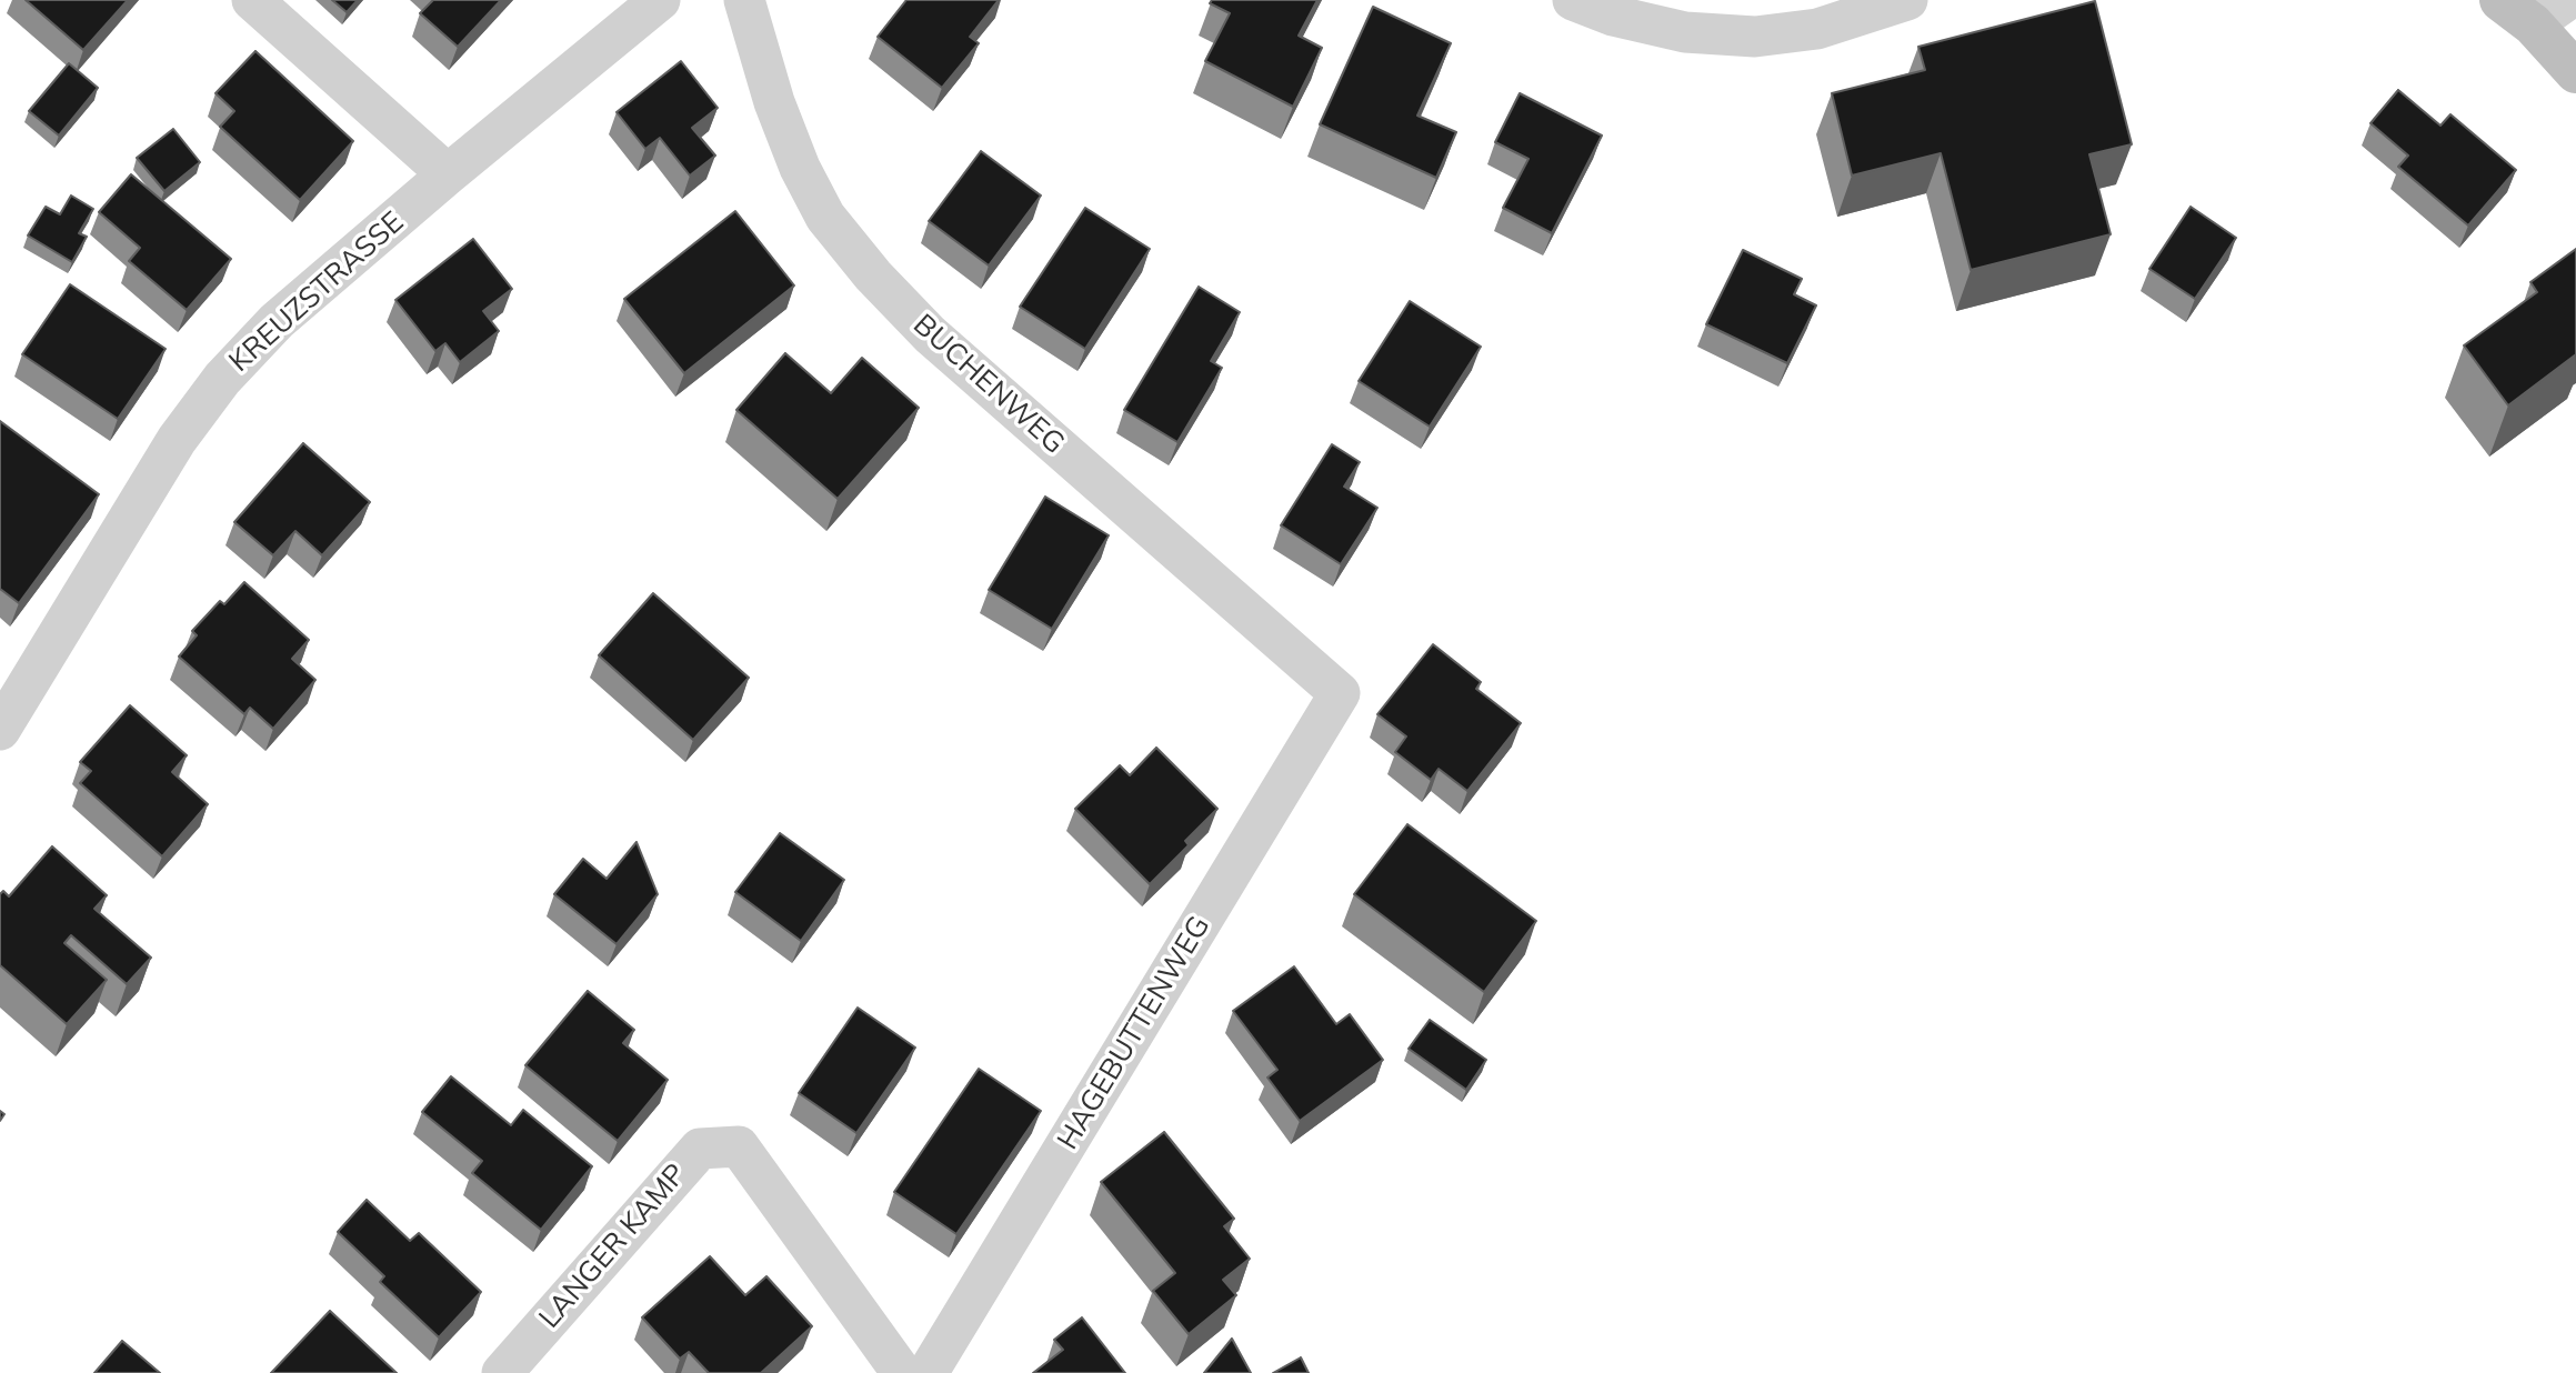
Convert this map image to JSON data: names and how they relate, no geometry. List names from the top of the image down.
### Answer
{
  "streets": {
    "street": [
      "KREUZSTRASSE",
      "BUCHENWEG",
      "HAGEBUTTENWEG",
      "LANGER KAMP"
    ]
  },
  "crossings": [
    ["BUCHENWEG", "HAGEBUTTENWEG"]
  ]
}
